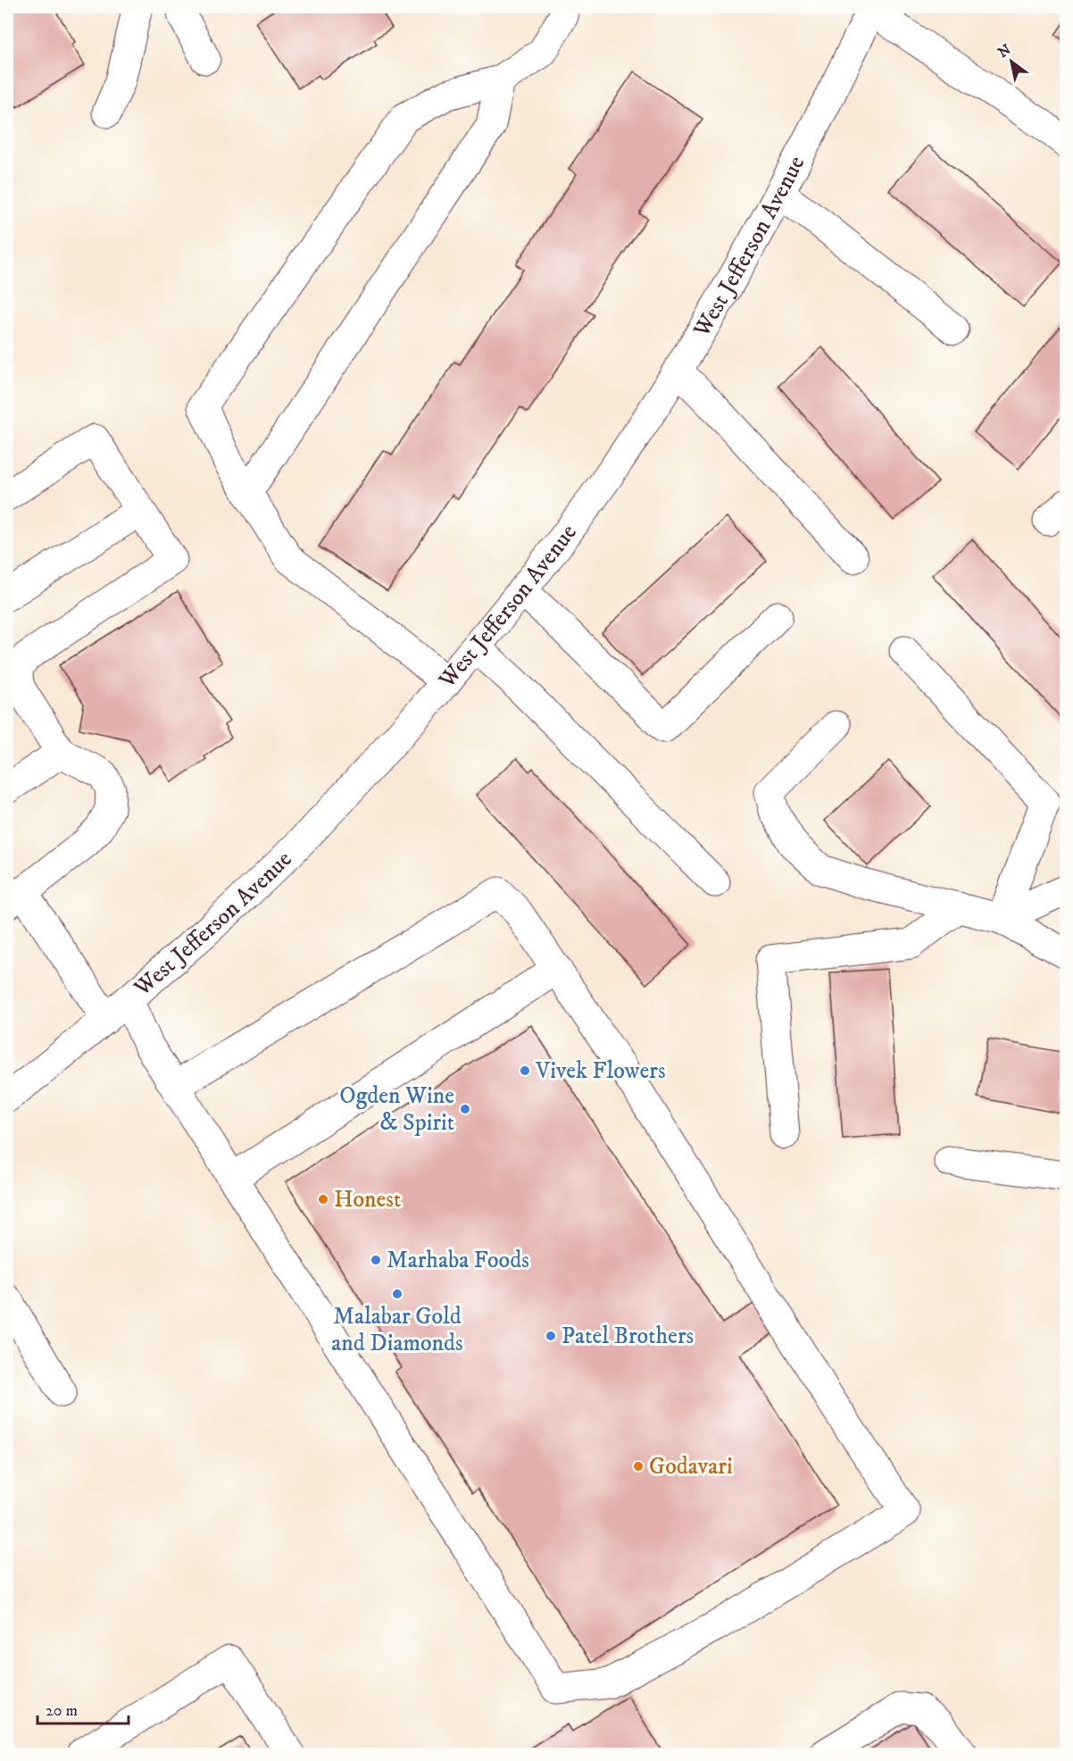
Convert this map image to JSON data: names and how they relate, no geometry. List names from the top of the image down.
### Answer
{
  "streets": {
    "street": ["West Jefferson Avenue"]
  },
  "places": [
    "Vivek Flowers",
    "Ogden Wine & Spirit",
    "Honest",
    "Marhaba Foods",
    "Malabar Gold and Diamonds",
    "Patel Brothers",
    "Godavari"
  ],
  "scale_bar": "20 m",
  "north": "top left"
}
